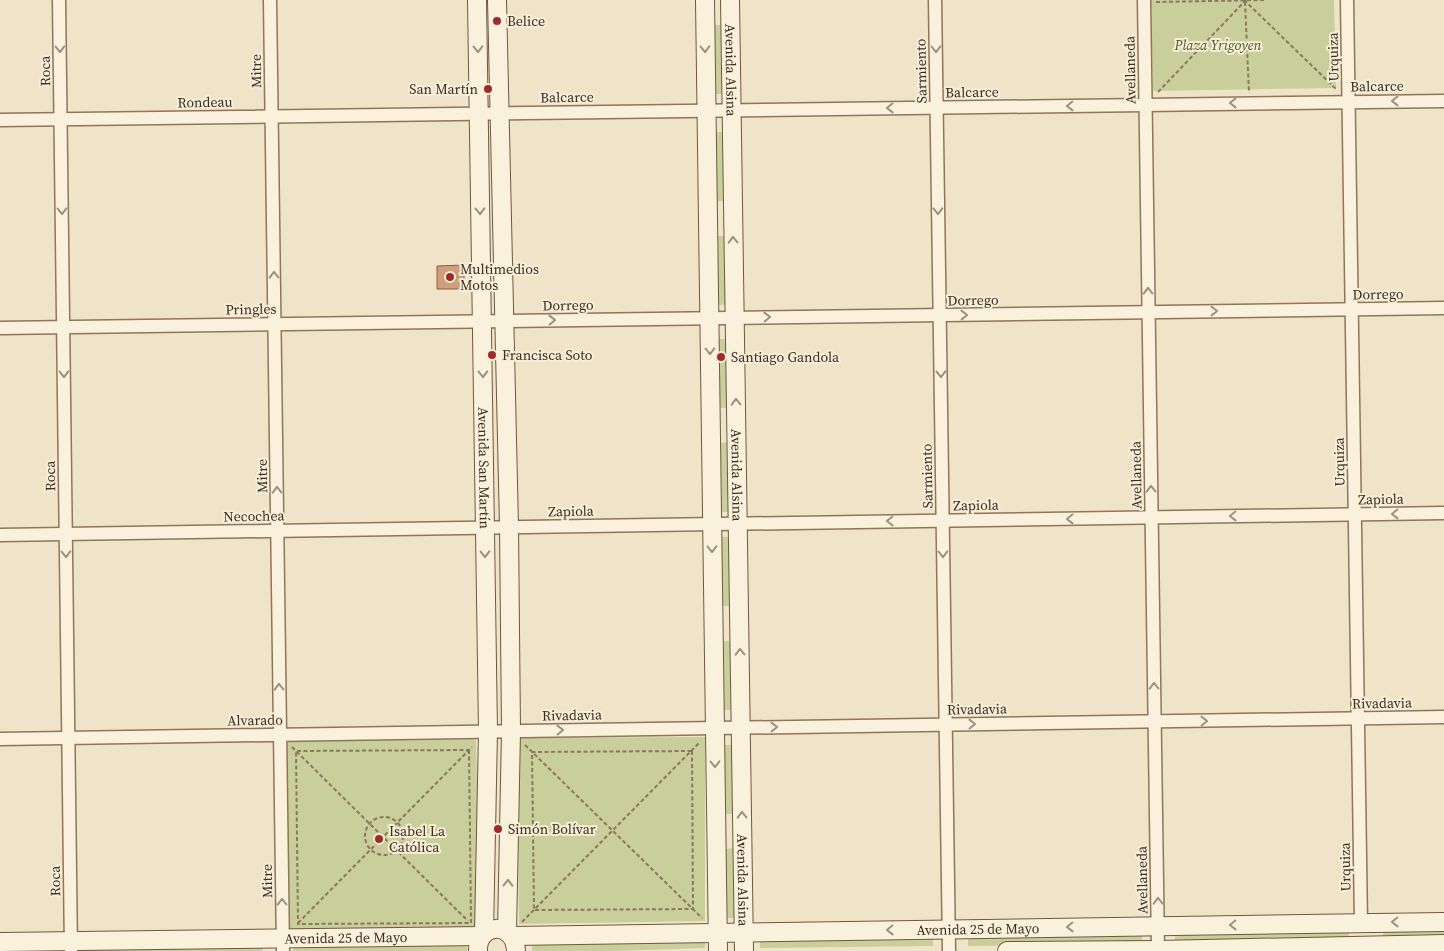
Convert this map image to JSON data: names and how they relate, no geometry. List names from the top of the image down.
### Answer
{
  "streets": {
    "street": [
      "Urquiza",
      "Avellaneda",
      "Roca",
      "Mitre",
      "Avenida Alsina",
      "Sarmiento",
      "Balcarce",
      "Rondeau",
      "Dorrego",
      "Pringles",
      "Avenida San Martín",
      "Zapiola",
      "Necochea",
      "Rivadavia",
      "Alvarado",
      "Avenida 25 de Mayo"
    ]
  },
  "crossings": [
    ["Urquiza", "Balcarce"],
    ["Urquiza", "Dorrego"],
    ["Urquiza", "Zapiola"],
    ["Urquiza", "Rivadavia"],
    ["Urquiza", "Avenida 25 de Mayo"],
    ["Avellaneda", "Balcarce"],
    ["Avellaneda", "Dorrego"],
    ["Avellaneda", "Zapiola"],
    ["Avellaneda", "Rivadavia"],
    ["Avellaneda", "Avenida 25 de Mayo"],
    ["Roca", "Rondeau"],
    ["Roca", "Pringles"],
    ["Roca", "Necochea"],
    ["Roca", "Alvarado"],
    ["Roca", "Avenida 25 de Mayo"],
    ["Mitre", "Rondeau"],
    ["Mitre", "Pringles"],
    ["Mitre", "Necochea"],
    ["Mitre", "Alvarado"],
    ["Mitre", "Avenida 25 de Mayo"],
    ["Avenida Alsina", "Balcarce"],
    ["Avenida Alsina", "Dorrego"],
    ["Avenida Alsina", "Zapiola"],
    ["Avenida Alsina", "Rivadavia"],
    ["Avenida Alsina", "Avenida 25 de Mayo"],
    ["Sarmiento", "Balcarce"],
    ["Sarmiento", "Dorrego"],
    ["Sarmiento", "Zapiola"],
    ["Sarmiento", "Rivadavia"],
    ["Sarmiento", "Avenida 25 de Mayo"],
    ["Balcarce", "Rondeau"],
    ["Balcarce", "Avenida San Martín"],
    ["Rondeau", "Avenida San Martín"],
    ["Dorrego", "Pringles"],
    ["Dorrego", "Avenida San Martín"],
    ["Pringles", "Avenida San Martín"],
    ["Avenida San Martín", "Zapiola"],
    ["Avenida San Martín", "Necochea"],
    ["Avenida San Martín", "Rivadavia"],
    ["Avenida San Martín", "Alvarado"],
    ["Avenida San Martín", "Avenida 25 de Mayo"],
    ["Zapiola", "Necochea"],
    ["Rivadavia", "Alvarado"]
  ],
  "one_way": [
    "Avellaneda",
    "Roca",
    "Mitre",
    "Sarmiento",
    "Balcarce",
    "Dorrego",
    "Zapiola",
    "Rivadavia"
  ],
  "parks": ["Plaza Yrigoyen"],
  "places": [
    "Belice",
    "San Martín",
    "Multimedios Motos",
    "Francisca Soto",
    "Santiago Gandola",
    "Simón Bolívar",
    "Isabel La Católica"
  ]
}
